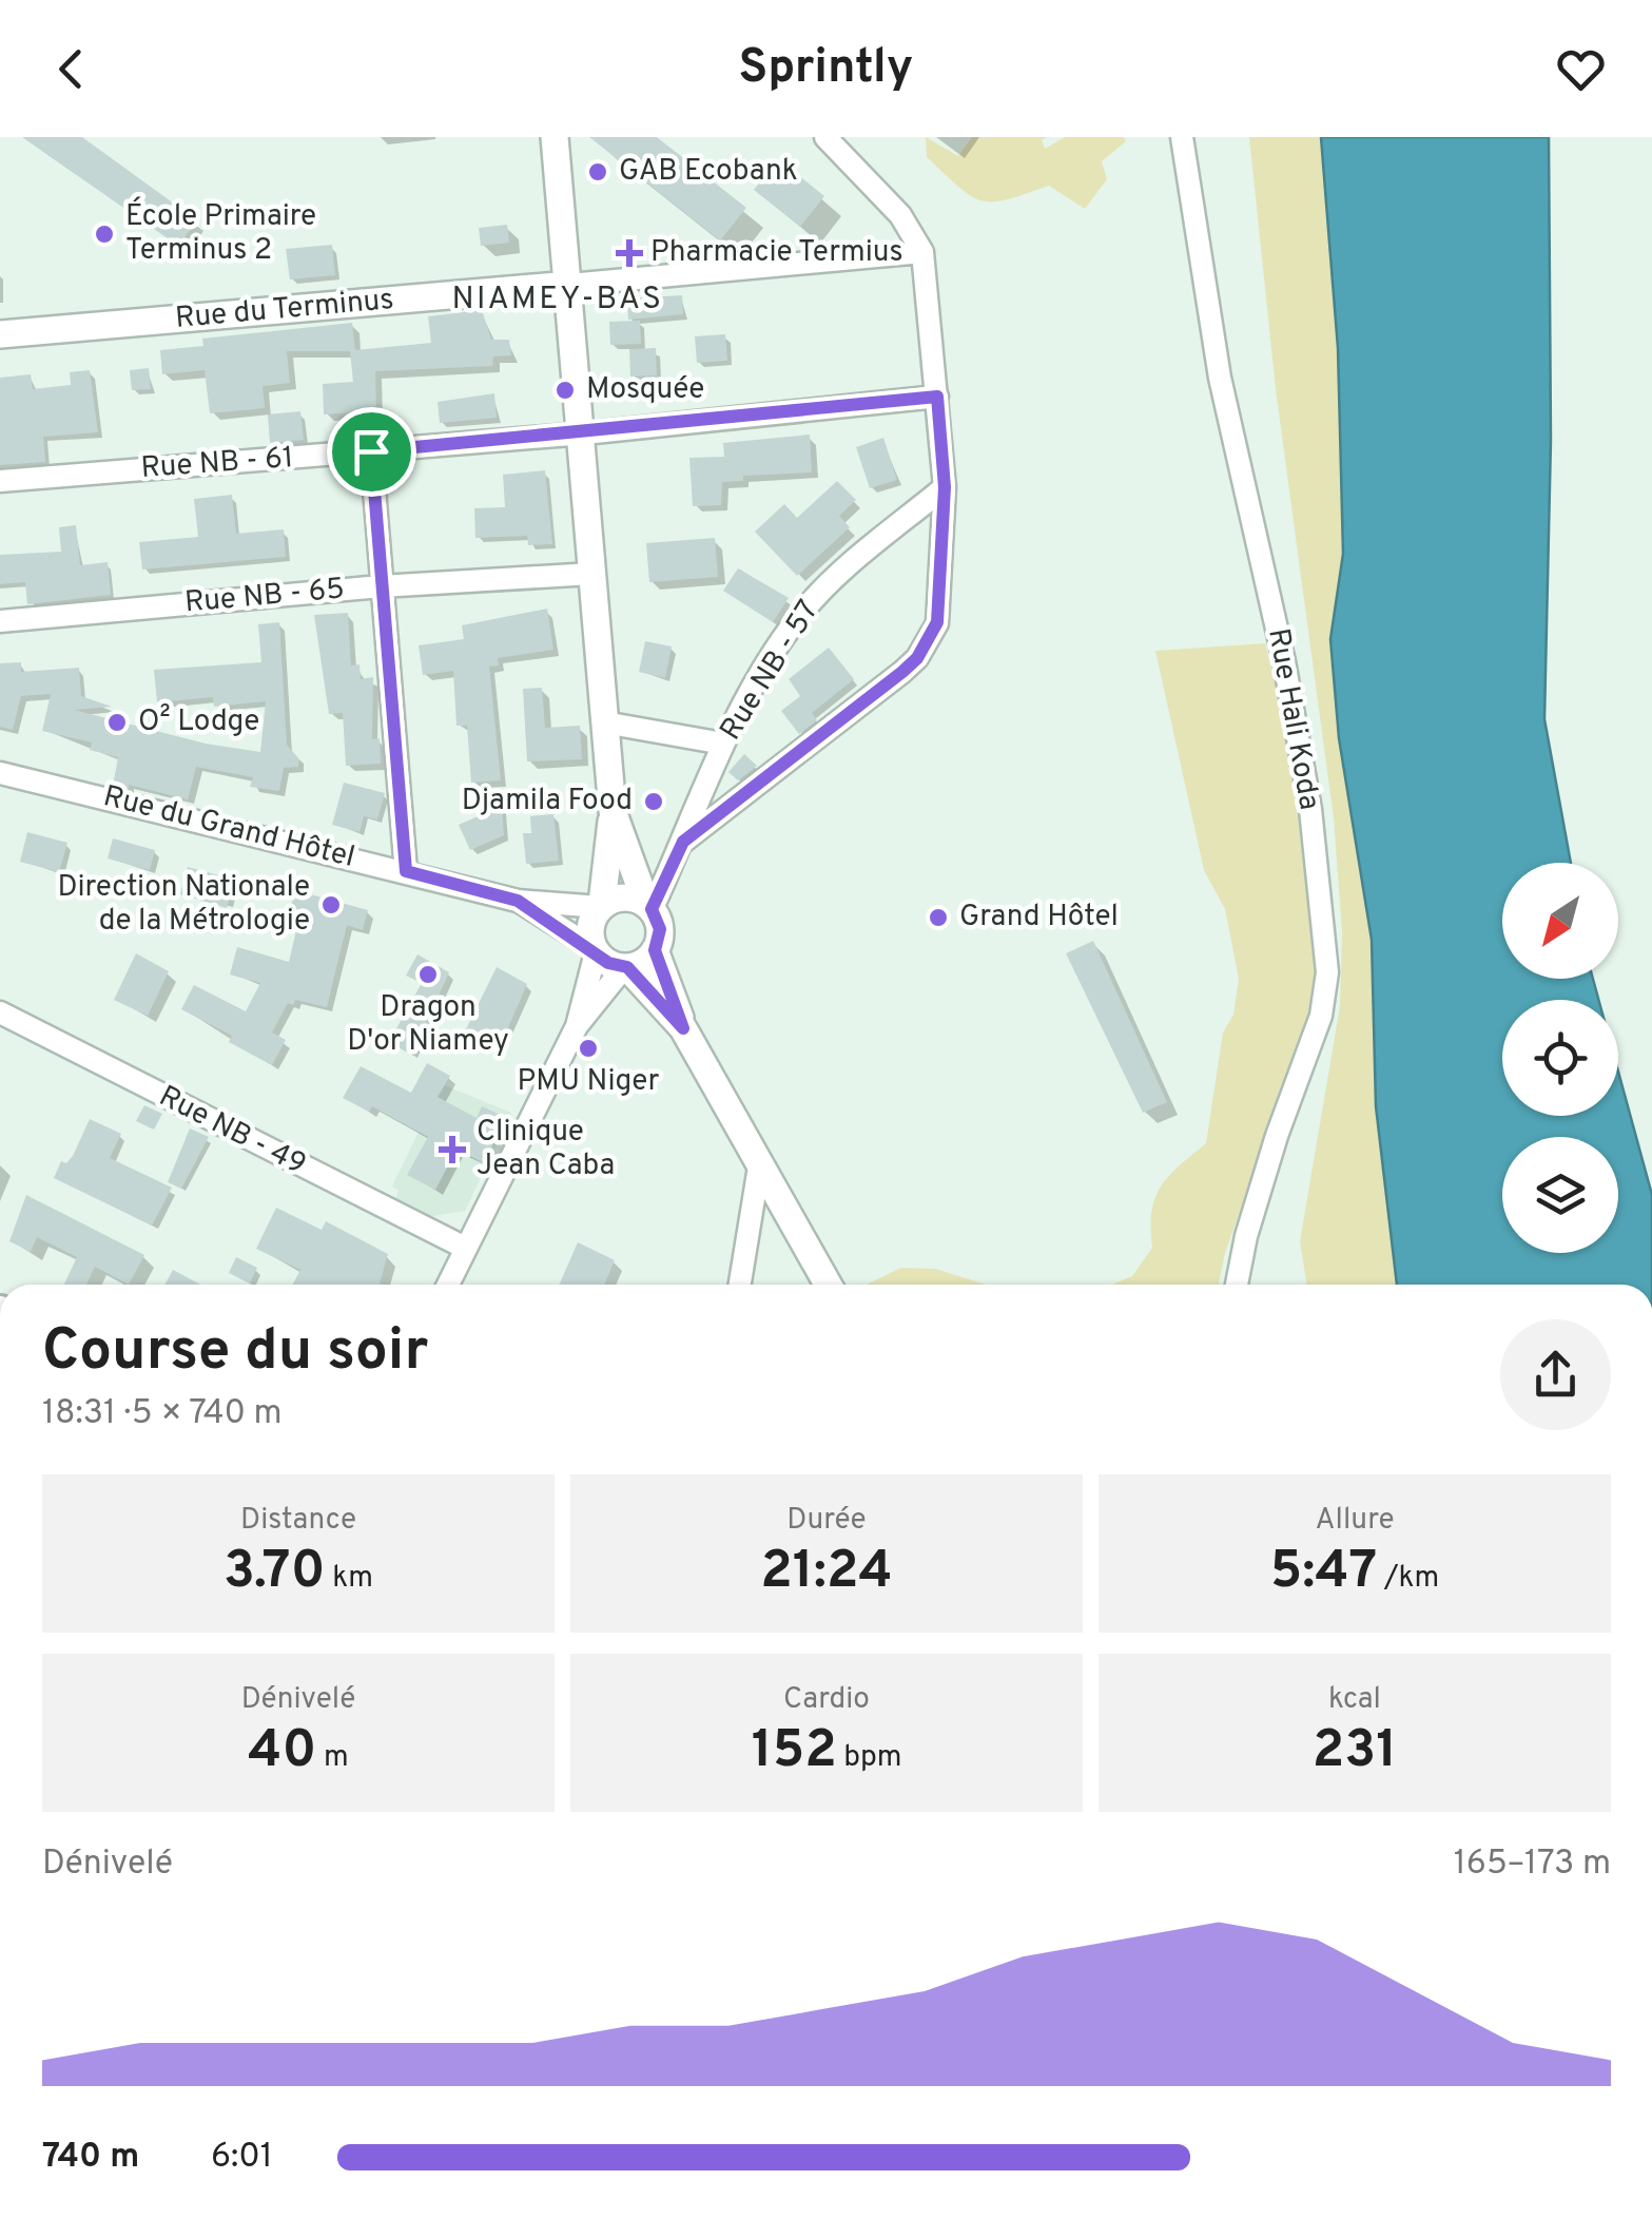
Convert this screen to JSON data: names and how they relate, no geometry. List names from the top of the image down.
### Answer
{
  "streets": {
    "street": [
      "Rue du Terminus",
      "Rue NB - 61",
      "Rue NB - 65",
      "Rue NB - 57",
      "Rue Hali Koda",
      "Rue du Grand Hôtel",
      "Rue NB - 49"
    ]
  },
  "crossings": [
    ["Rue NB - 57", "Rue du Grand Hôtel"]
  ],
  "districts": ["NIAMEY-BAS"],
  "places": {
    "other": [
      "GAB Ecobank",
      "École Primaire Terminus 2",
      "Mosquée",
      "O² Lodge",
      "Djamila Food",
      "Direction Nationale de la Métrologie",
      "Grand Hôtel",
      "Dragon D'or Niamey",
      "PMU Niger"
    ],
    "health": ["Pharmacie Termius", "Clinique Jean Caba"]
  },
  "north": "bottom left",
  "page": {
    "header": "Sprintly",
    "heading": ["Course du soir", "18:31 · 5 × 740 m"],
    "stats": [
      ["Distance", "3.70 km"],
      ["Durée", "21:24"],
      ["Allure", "5:47 /km"],
      ["Dénivelé", "40 m"],
      ["Cardio", "152 bpm"],
      ["kcal", "231"]
    ],
    "chart": ["Dénivelé", "165–173 m"],
    "list": [
      {
        "name": "740 m",
        "note": "6:01"
      }
    ]
  }
}
